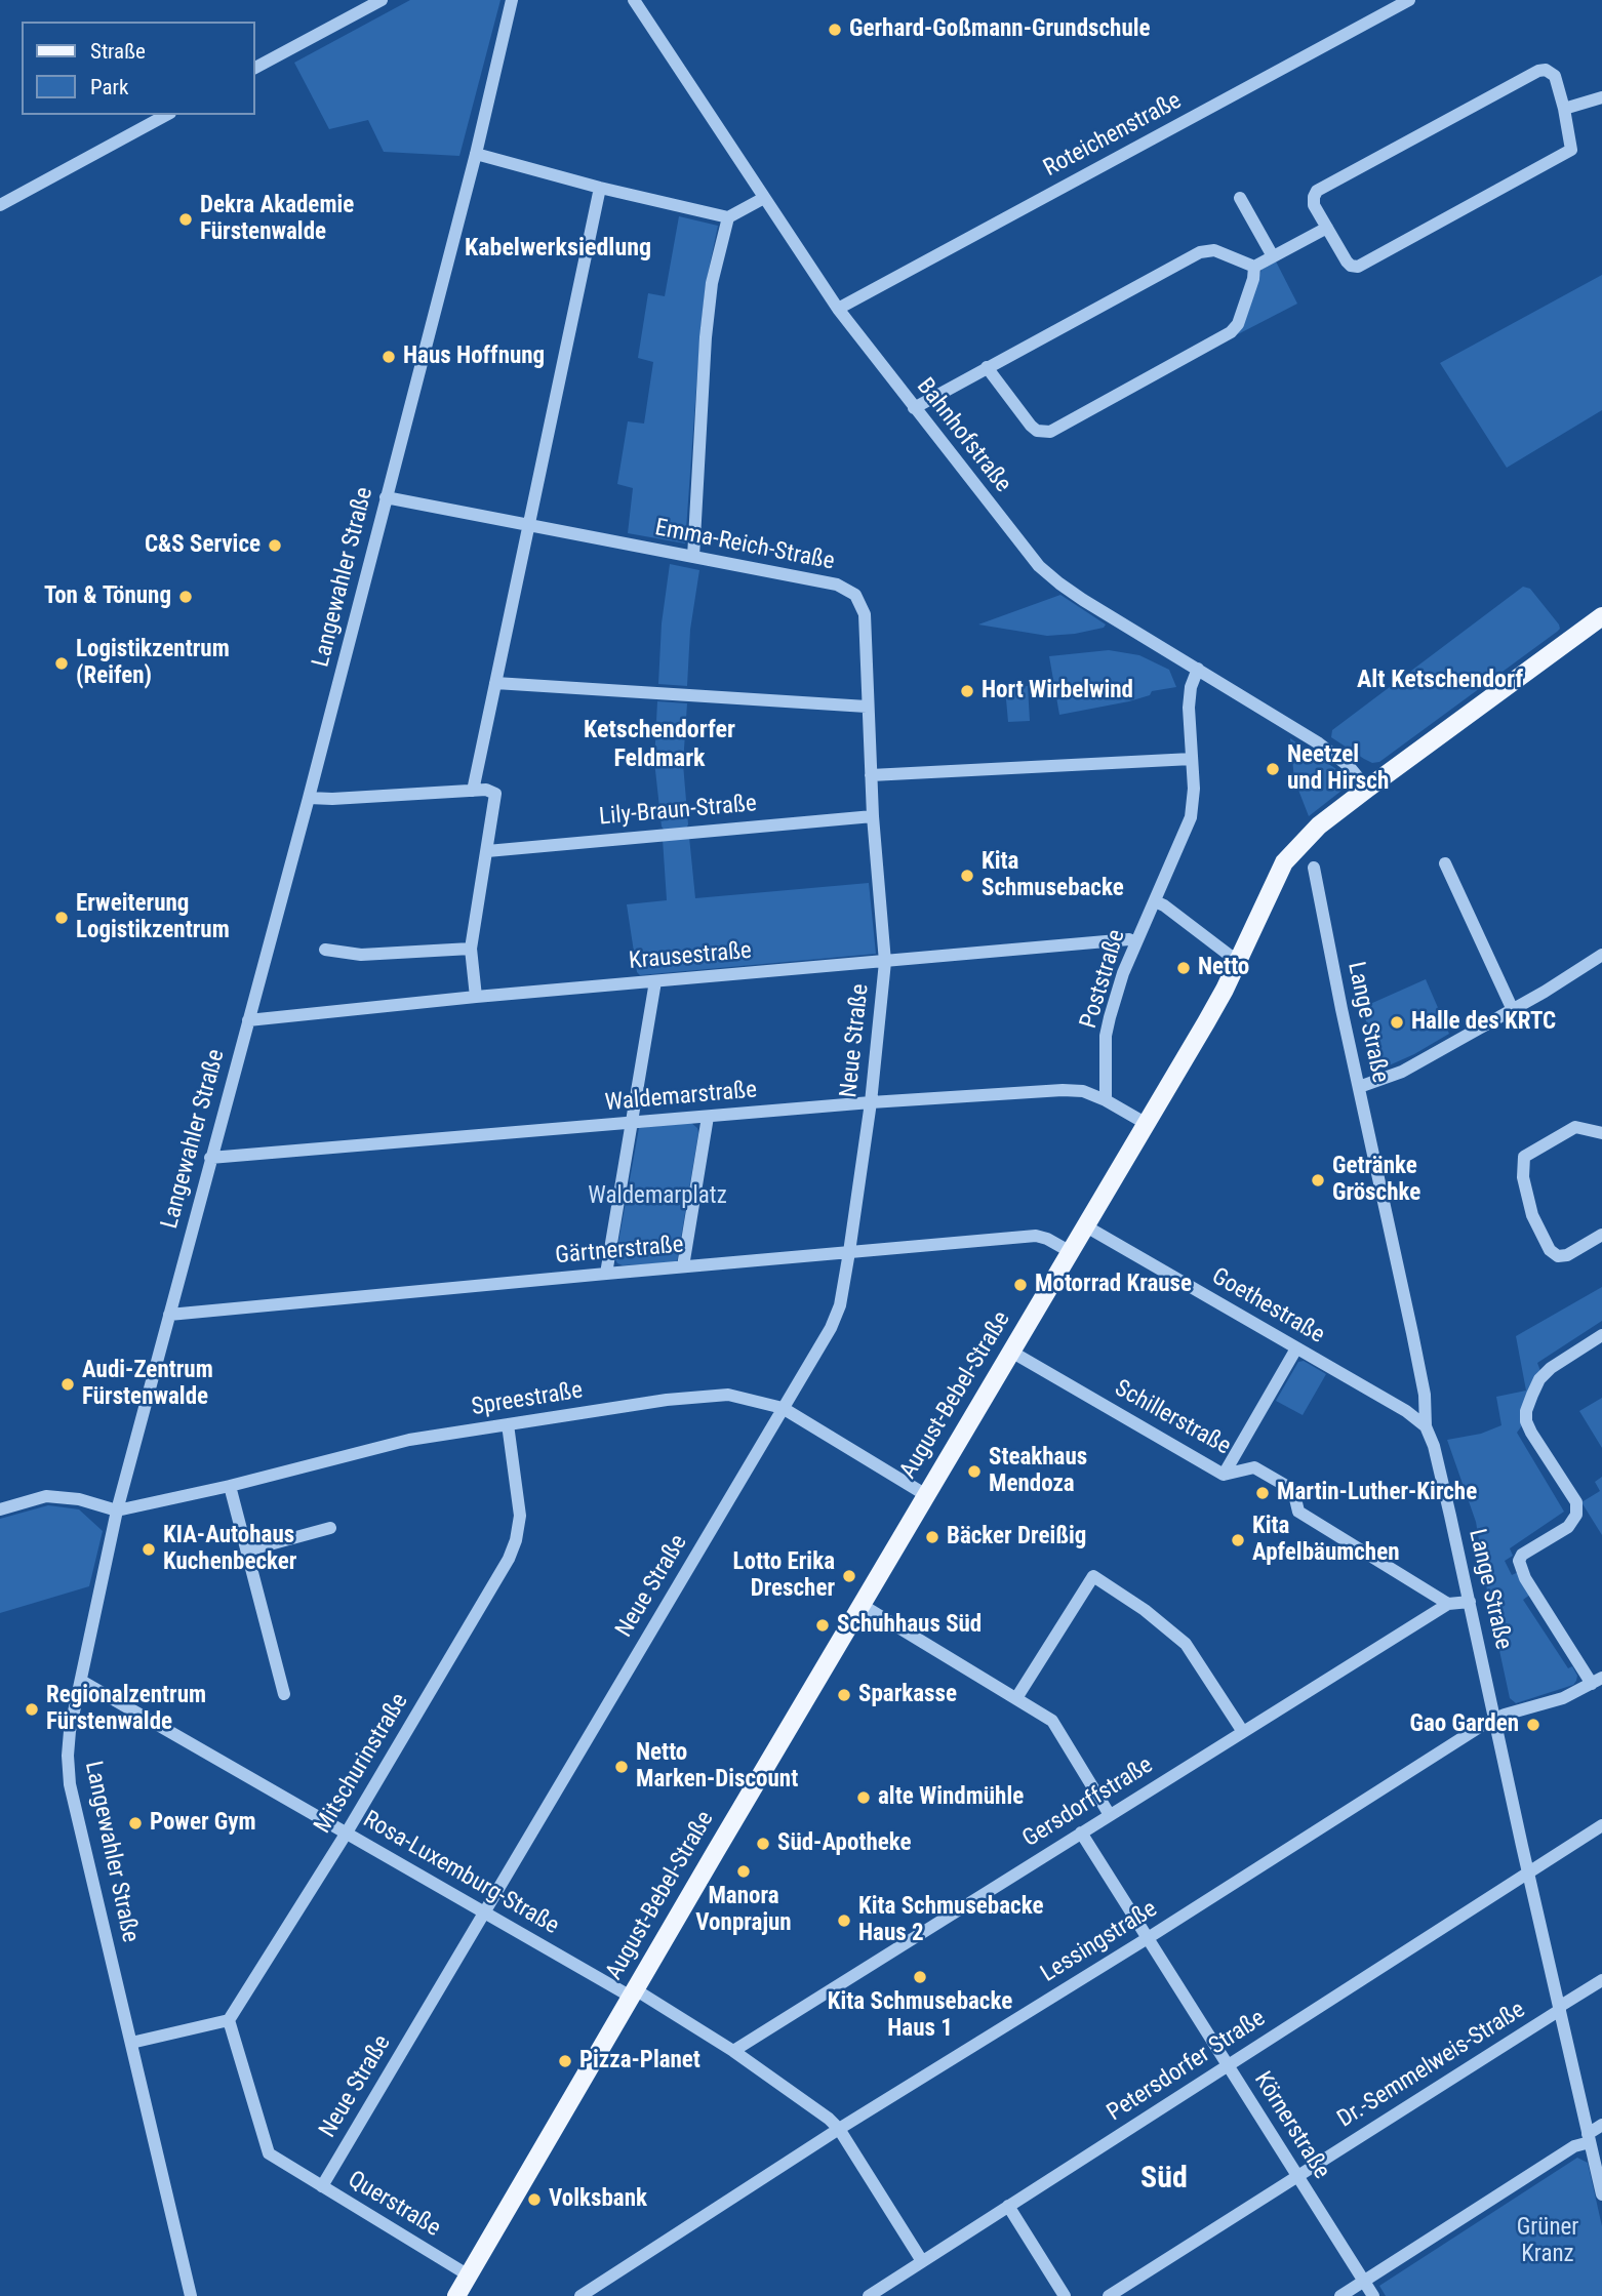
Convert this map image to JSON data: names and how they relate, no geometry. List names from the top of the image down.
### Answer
{
  "streets": {
    "main road": ["August-Bebel-Straße"],
    "street": [
      "Roteichenstraße",
      "Bahnhofstraße",
      "Emma-Reich-Straße",
      "Langewahler Straße",
      "Lily-Braun-Straße",
      "Krausestraße",
      "Poststraße",
      "Lange Straße",
      "Neue Straße",
      "Waldemarstraße",
      "Gärtnerstraße",
      "Goethestraße",
      "Spreestraße",
      "Schillerstraße",
      "Mitschurinstraße",
      "Gersdorffstraße",
      "Rosa-Luxemburg-Straße",
      "Lessingstraße",
      "Dr.-Semmelweis-Straße",
      "Petersdorfer Straße",
      "Körnerstraße",
      "Querstraße"
    ]
  },
  "crossings": [
    ["Roteichenstraße", "Bahnhofstraße"],
    ["Bahnhofstraße", "Poststraße"],
    ["Bahnhofstraße", "August-Bebel-Straße"],
    ["Emma-Reich-Straße", "Langewahler Straße"],
    ["Emma-Reich-Straße", "Lily-Braun-Straße"],
    ["Emma-Reich-Straße", "Krausestraße"],
    ["Emma-Reich-Straße", "Neue Straße"],
    ["Langewahler Straße", "Krausestraße"],
    ["Langewahler Straße", "Waldemarstraße"],
    ["Langewahler Straße", "Gärtnerstraße"],
    ["Langewahler Straße", "Spreestraße"],
    ["Langewahler Straße", "Rosa-Luxemburg-Straße"],
    ["Krausestraße", "Poststraße"],
    ["Krausestraße", "Neue Straße"],
    ["Poststraße", "Waldemarstraße"],
    ["Lange Straße", "Goethestraße"],
    ["Lange Straße", "Gersdorffstraße"],
    ["Lange Straße", "Lessingstraße"],
    ["Lange Straße", "Dr.-Semmelweis-Straße"],
    ["Lange Straße", "Petersdorfer Straße"],
    ["Neue Straße", "Waldemarstraße"],
    ["Neue Straße", "Gärtnerstraße"],
    ["Neue Straße", "Spreestraße"],
    ["Neue Straße", "Rosa-Luxemburg-Straße"],
    ["Neue Straße", "Querstraße"],
    ["Waldemarstraße", "August-Bebel-Straße"],
    ["Gärtnerstraße", "August-Bebel-Straße"],
    ["Goethestraße", "August-Bebel-Straße"],
    ["August-Bebel-Straße", "Spreestraße"],
    ["August-Bebel-Straße", "Schillerstraße"],
    ["August-Bebel-Straße", "Rosa-Luxemburg-Straße"],
    ["August-Bebel-Straße", "Querstraße"],
    ["Spreestraße", "Mitschurinstraße"],
    ["Schillerstraße", "Gersdorffstraße"],
    ["Mitschurinstraße", "Rosa-Luxemburg-Straße"],
    ["Mitschurinstraße", "Querstraße"],
    ["Gersdorffstraße", "Rosa-Luxemburg-Straße"],
    ["Gersdorffstraße", "Körnerstraße"],
    ["Rosa-Luxemburg-Straße", "Lessingstraße"],
    ["Rosa-Luxemburg-Straße", "Petersdorfer Straße"],
    ["Lessingstraße", "Körnerstraße"],
    ["Dr.-Semmelweis-Straße", "Körnerstraße"],
    ["Petersdorfer Straße", "Körnerstraße"]
  ],
  "districts": [
    "Kabelwerksiedlung",
    "Alt Ketschendorf",
    "Ketschendorfer Feldmark",
    "Süd"
  ],
  "parks": ["Waldemarplatz", "Grüner Kranz"],
  "places": [
    "Gerhard-Goßmann-Grundschule",
    "Dekra Akademie Fürstenwalde",
    "Haus Hoffnung",
    "C&S Service",
    "Ton & Tönung",
    "Logistikzentrum (Reifen)",
    "Hort Wirbelwind",
    "Neetzel und Hirsch",
    "Kita Schmusebacke",
    "Erweiterung Logistikzentrum",
    "Netto",
    "Halle des KRTC",
    "Getränke Gröschke",
    "Motorrad Krause",
    "Audi-Zentrum Fürstenwalde",
    "Steakhaus Mendoza",
    "Martin-Luther-Kirche",
    "Bäcker Dreißig",
    "Kita Apfelbäumchen",
    "KIA-Autohaus Kuchenbecker",
    "Lotto Erika Drescher",
    "Schuhhaus Süd",
    "Sparkasse",
    "Regionalzentrum Fürstenwalde",
    "Gao Garden",
    "Netto Marken-Discount",
    "alte Windmühle",
    "Power Gym",
    "Süd-Apotheke",
    "Manora Vonprajun",
    "Kita Schmusebacke Haus 2",
    "Kita Schmusebacke Haus 1",
    "Pizza-Planet",
    "Volksbank"
  ],
  "legend": ["Straße", "Park"]
}
